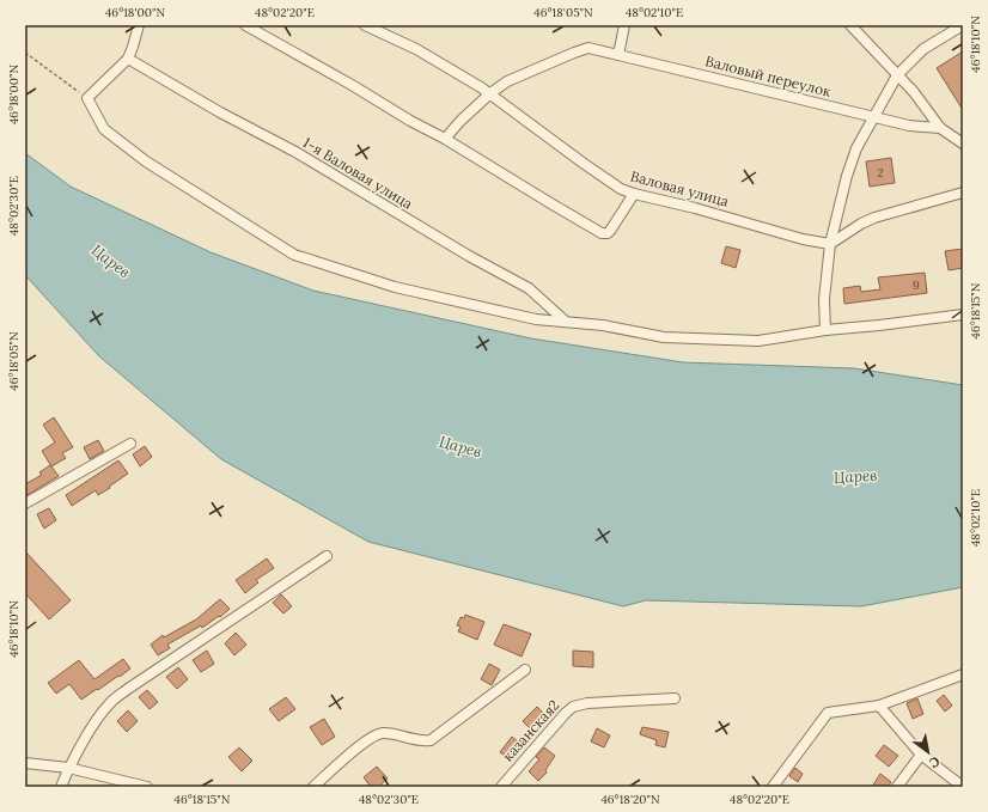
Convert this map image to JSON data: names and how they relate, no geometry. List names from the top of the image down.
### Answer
{
  "streets": {
    "street": [
      "Валовый переулок",
      "1-я Валовая улица",
      "Валовая улица",
      "казанская2"
    ]
  },
  "crossings": [
    ["Валовый переулок", "Валовая улица"]
  ],
  "water": ["Царев"],
  "house_numbers": ["2", "9"],
  "north": "bottom right",
  "coordinates": [
    "46°18'00\"N",
    "48°02'20\"E",
    "46°18'05\"N",
    "48°02'10\"E",
    "46°18'10\"N",
    "48°02'30\"E",
    "46°18'15\"N",
    "46°18'20\"N"
  ]
}
